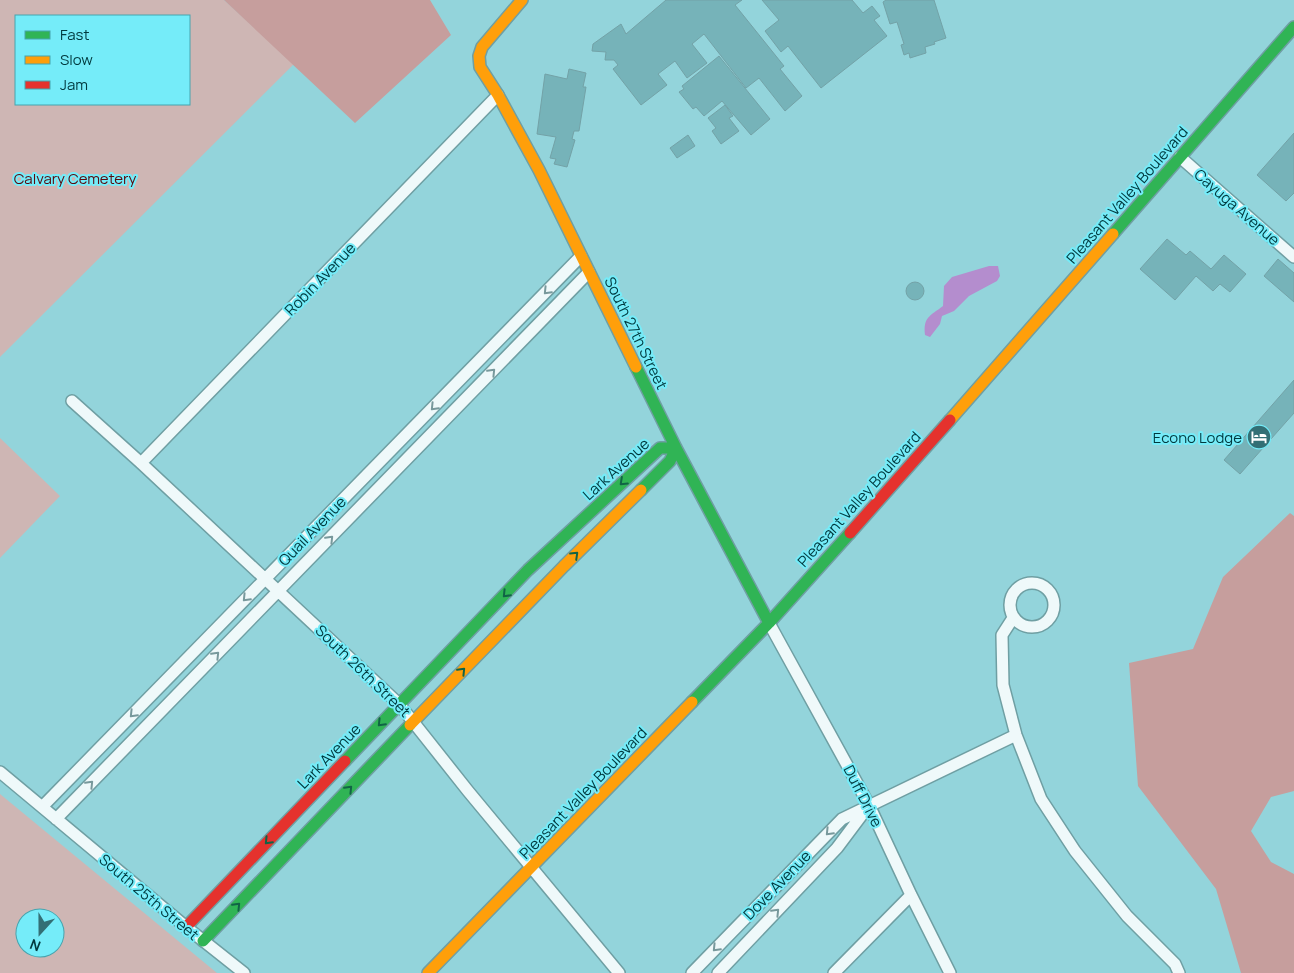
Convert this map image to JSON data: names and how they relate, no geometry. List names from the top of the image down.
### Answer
{
  "streets": {
    "street": [
      "Pleasant Valley Boulevard",
      "Cayuga Avenue",
      "Robin Avenue",
      "South 27th Street",
      "Lark Avenue",
      "Quail Avenue",
      "South 26th Street",
      "Duff Drive",
      "Dove Avenue",
      "South 25th Street"
    ]
  },
  "crossings": [
    ["Pleasant Valley Boulevard", "Cayuga Avenue"],
    ["Pleasant Valley Boulevard", "South 27th Street"],
    ["Pleasant Valley Boulevard", "South 26th Street"],
    ["Pleasant Valley Boulevard", "Duff Drive"],
    ["Robin Avenue", "South 27th Street"],
    ["Robin Avenue", "South 26th Street"],
    ["South 27th Street", "Lark Avenue"],
    ["South 27th Street", "Quail Avenue"],
    ["South 27th Street", "Duff Drive"],
    ["Lark Avenue", "South 26th Street"],
    ["Lark Avenue", "South 25th Street"],
    ["Quail Avenue", "South 26th Street"],
    ["Quail Avenue", "South 25th Street"],
    ["Duff Drive", "Dove Avenue"]
  ],
  "parks": ["Calvary Cemetery"],
  "places": {
    "hotel": ["Econo Lodge"]
  },
  "legend": ["Fast", "Slow", "Jam"],
  "north": "bottom"
}
